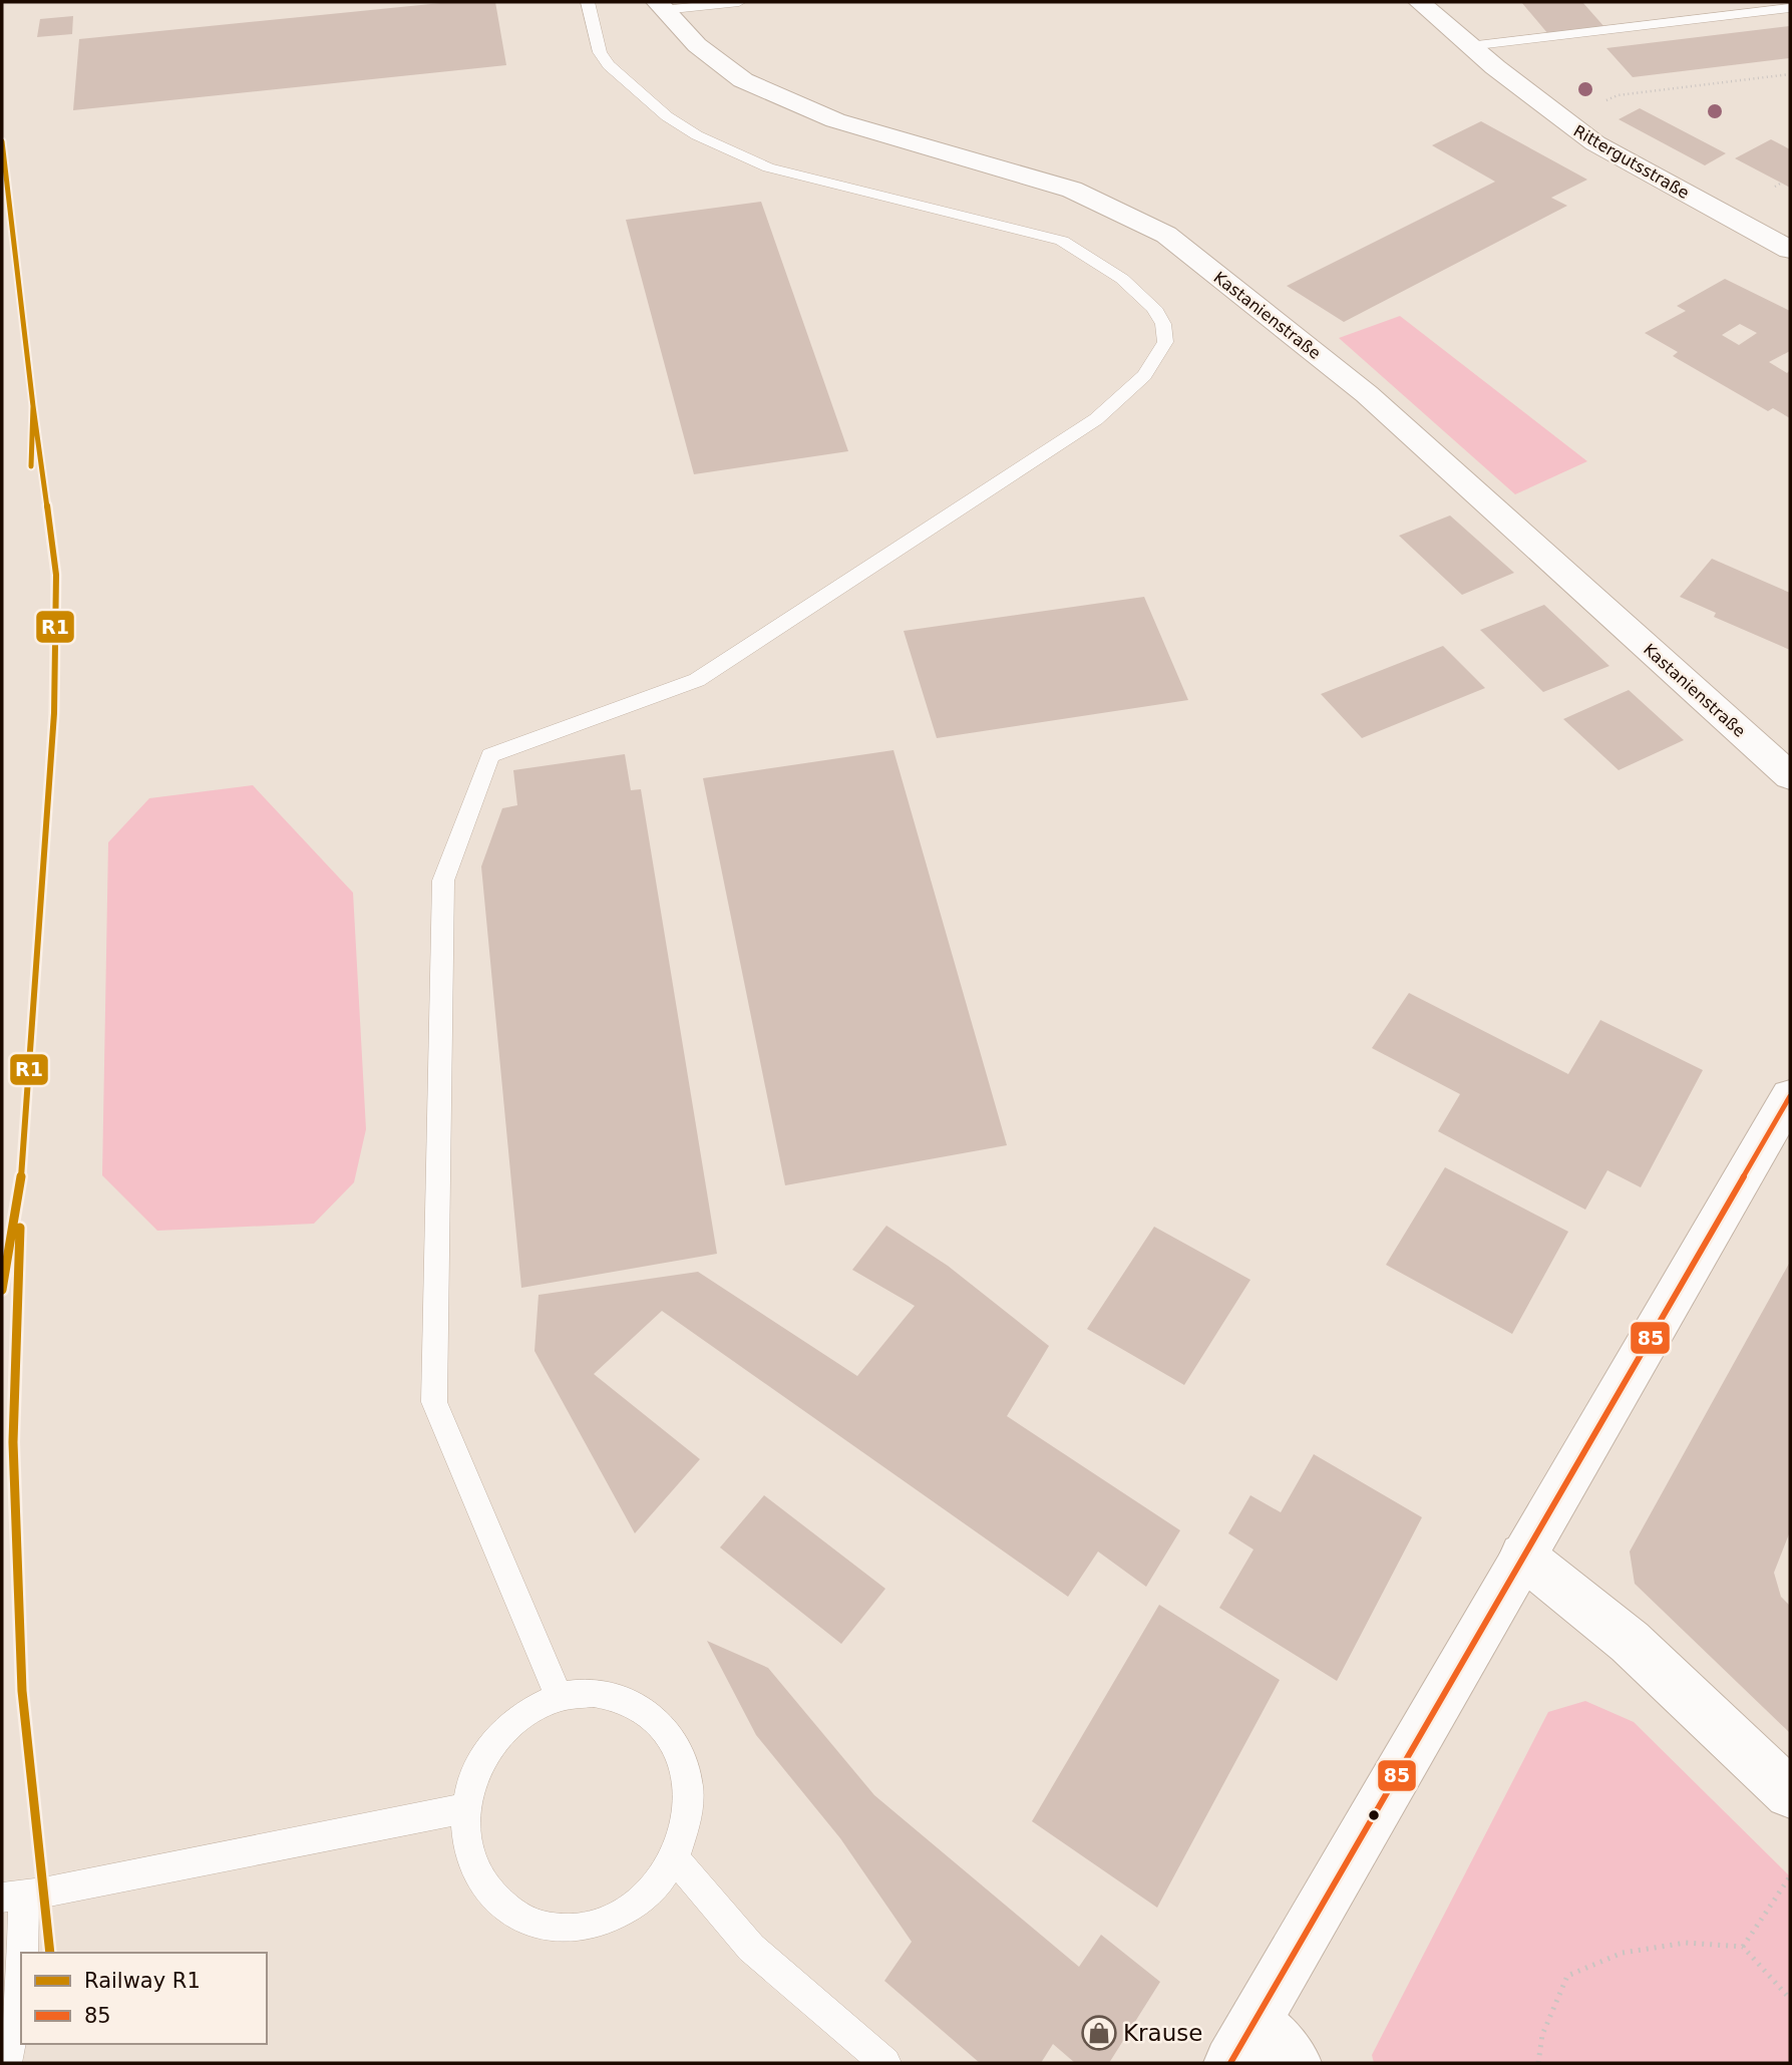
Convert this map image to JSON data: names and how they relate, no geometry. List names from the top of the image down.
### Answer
{
  "streets": {
    "street": ["Rittergutsstraße", "Kastanienstraße"]
  },
  "places": {
    "shop": ["Krause"]
  },
  "lines": ["rail line R1", "transit line 85"],
  "legend": ["Railway R1", "85"]
}
